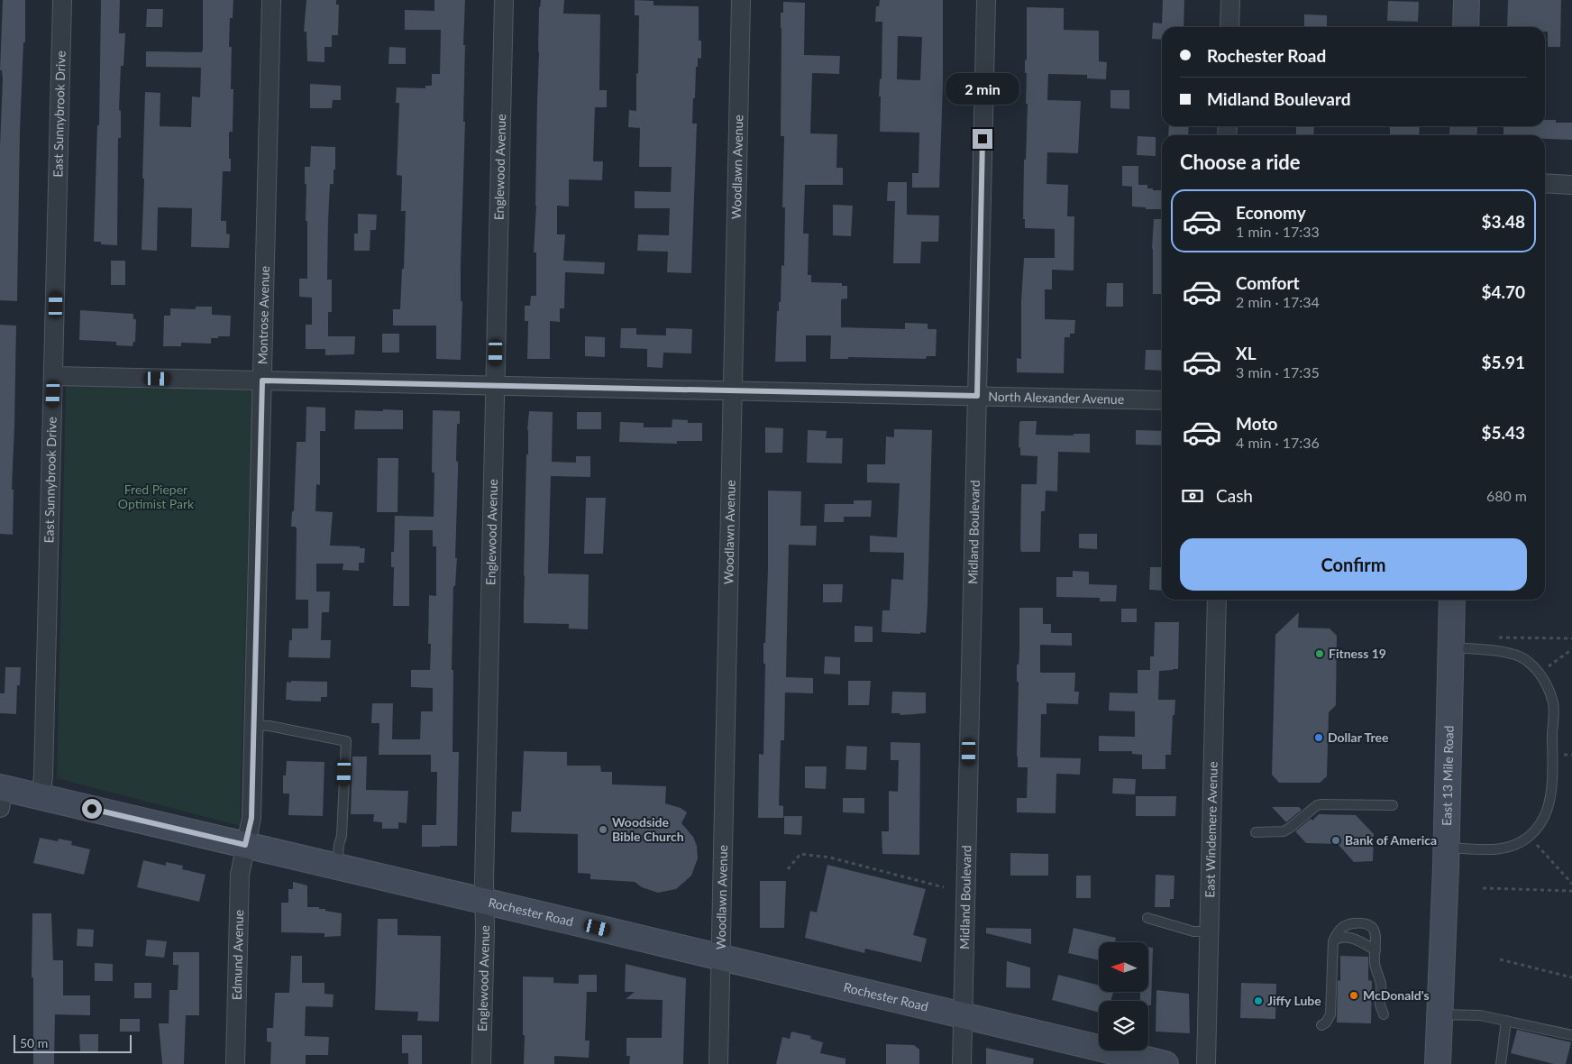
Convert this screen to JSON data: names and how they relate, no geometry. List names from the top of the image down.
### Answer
{
  "streets": {
    "main road": ["East 13 Mile Road", "Rochester Road"],
    "street": [
      "East Sunnybrook Drive",
      "Englewood Avenue",
      "Woodlawn Avenue",
      "Montrose Avenue",
      "North Alexander Avenue",
      "Midland Boulevard",
      "East Windemere Avenue",
      "Edmund Avenue"
    ]
  },
  "crossings": [
    ["East Sunnybrook Drive", "North Alexander Avenue"],
    ["East Sunnybrook Drive", "Rochester Road"],
    ["Englewood Avenue", "North Alexander Avenue"],
    ["Englewood Avenue", "Rochester Road"],
    ["Woodlawn Avenue", "North Alexander Avenue"],
    ["Woodlawn Avenue", "Rochester Road"],
    ["Montrose Avenue", "North Alexander Avenue"],
    ["Montrose Avenue", "Rochester Road"],
    ["Montrose Avenue", "Edmund Avenue"],
    ["North Alexander Avenue", "Midland Boulevard"],
    ["Midland Boulevard", "Rochester Road"],
    ["Rochester Road", "Edmund Avenue"]
  ],
  "parks": ["Fred Pieper Optimist Park"],
  "places": [
    "Fitness 19",
    "Dollar Tree",
    "Woodside Bible Church",
    "Bank of America",
    "McDonald's",
    "Jiffy Lube"
  ],
  "scale_bar": "50 m",
  "north": "left",
  "page": {
    "banner": ["Rochester Road", "Midland Boulevard"],
    "bubble": "2 min",
    "heading": "Choose a ride",
    "list": [
      {
        "name": "Economy",
        "note": "1 min · 17:33",
        "value": "$3.48"
      },
      {
        "name": "Comfort",
        "note": "2 min · 17:34",
        "value": "$4.70"
      },
      {
        "name": "XL",
        "note": "3 min · 17:35",
        "value": "$5.91"
      },
      {
        "name": "Moto",
        "note": "4 min · 17:36",
        "value": "$5.43"
      }
    ],
    "pay": ["Cash", "680 m"],
    "buttons": "Confirm",
    "scale": "50 m"
  }
}
